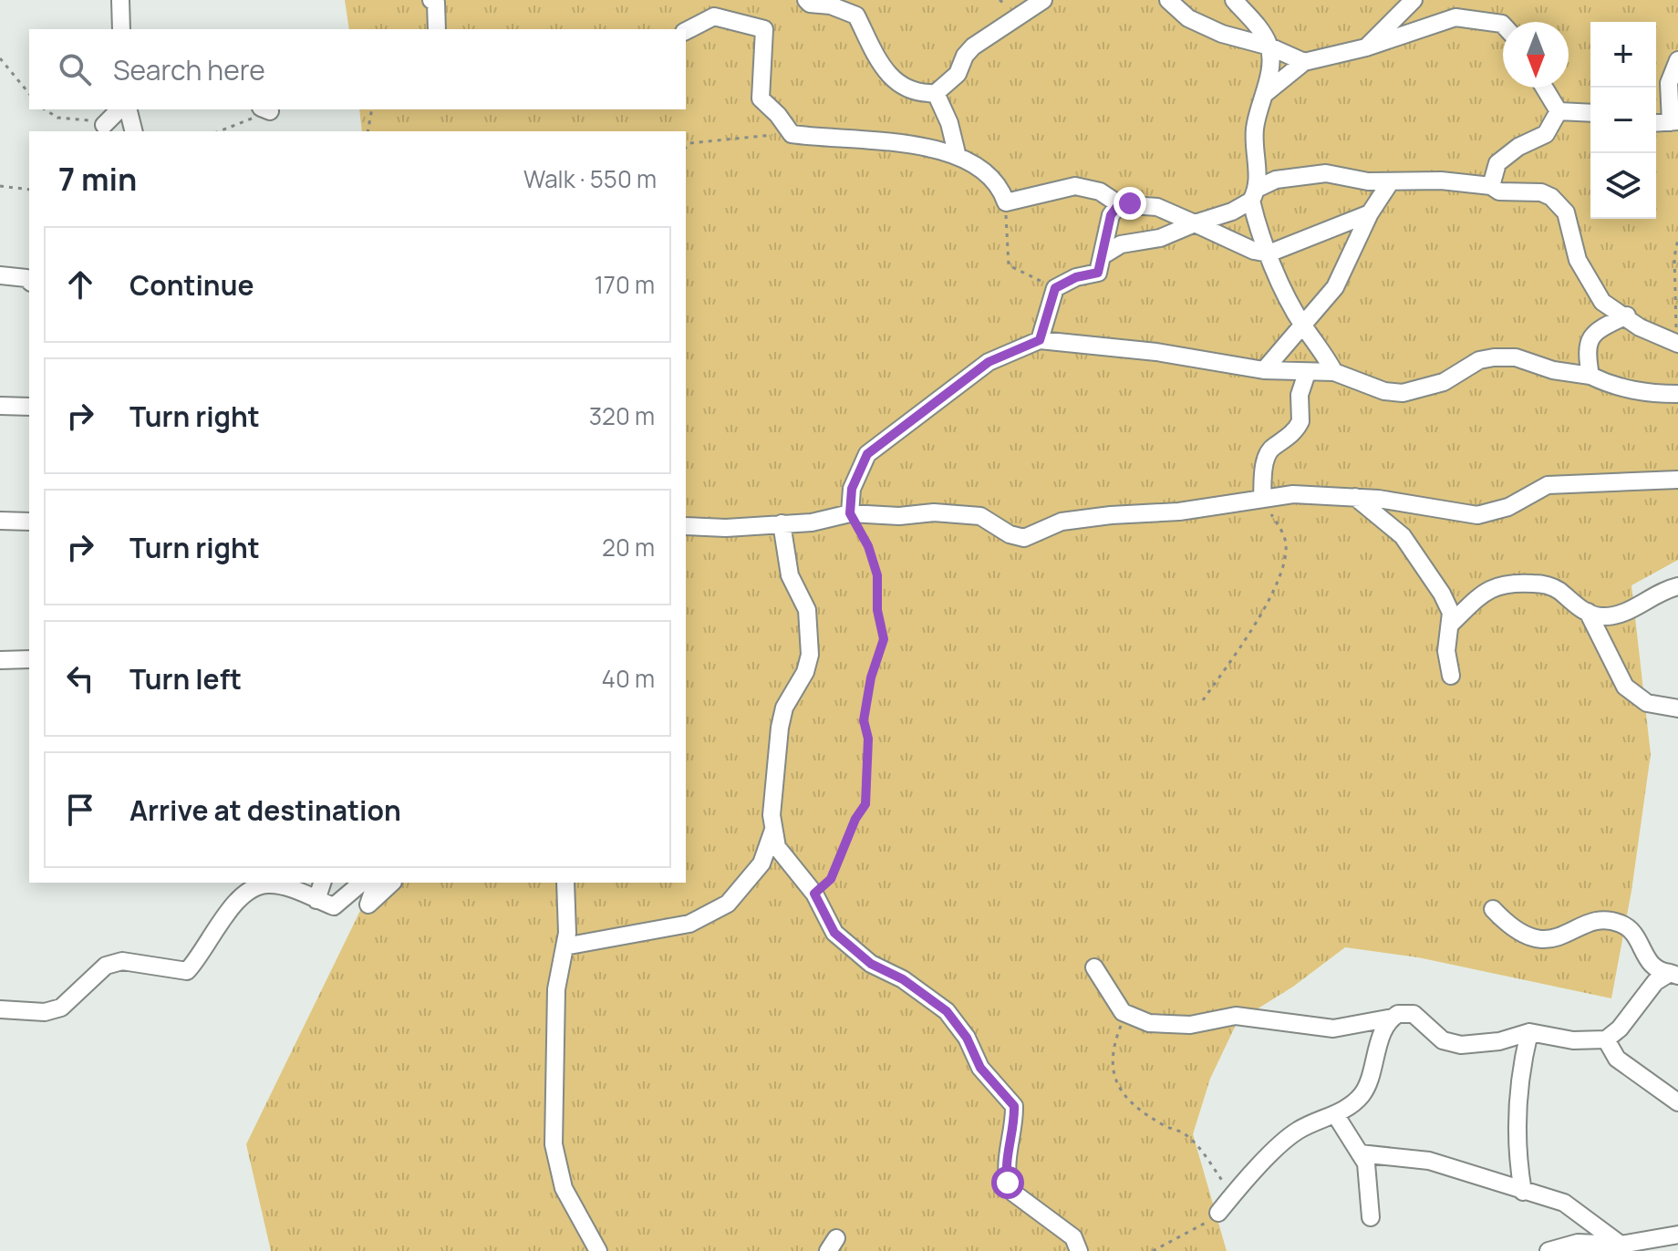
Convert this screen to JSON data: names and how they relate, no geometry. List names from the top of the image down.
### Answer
{
  "north": "bottom",
  "page": {
    "map_buttons": ["+", "−"],
    "search": "Search here",
    "heading": ["7 min", "Walk · 550 m"],
    "list": [
      ["Continue", "170 m"],
      ["Turn right", "320 m"],
      ["Turn right", "20 m"],
      ["Turn left", "40 m"],
      "Arrive at destination"
    ]
  }
}
